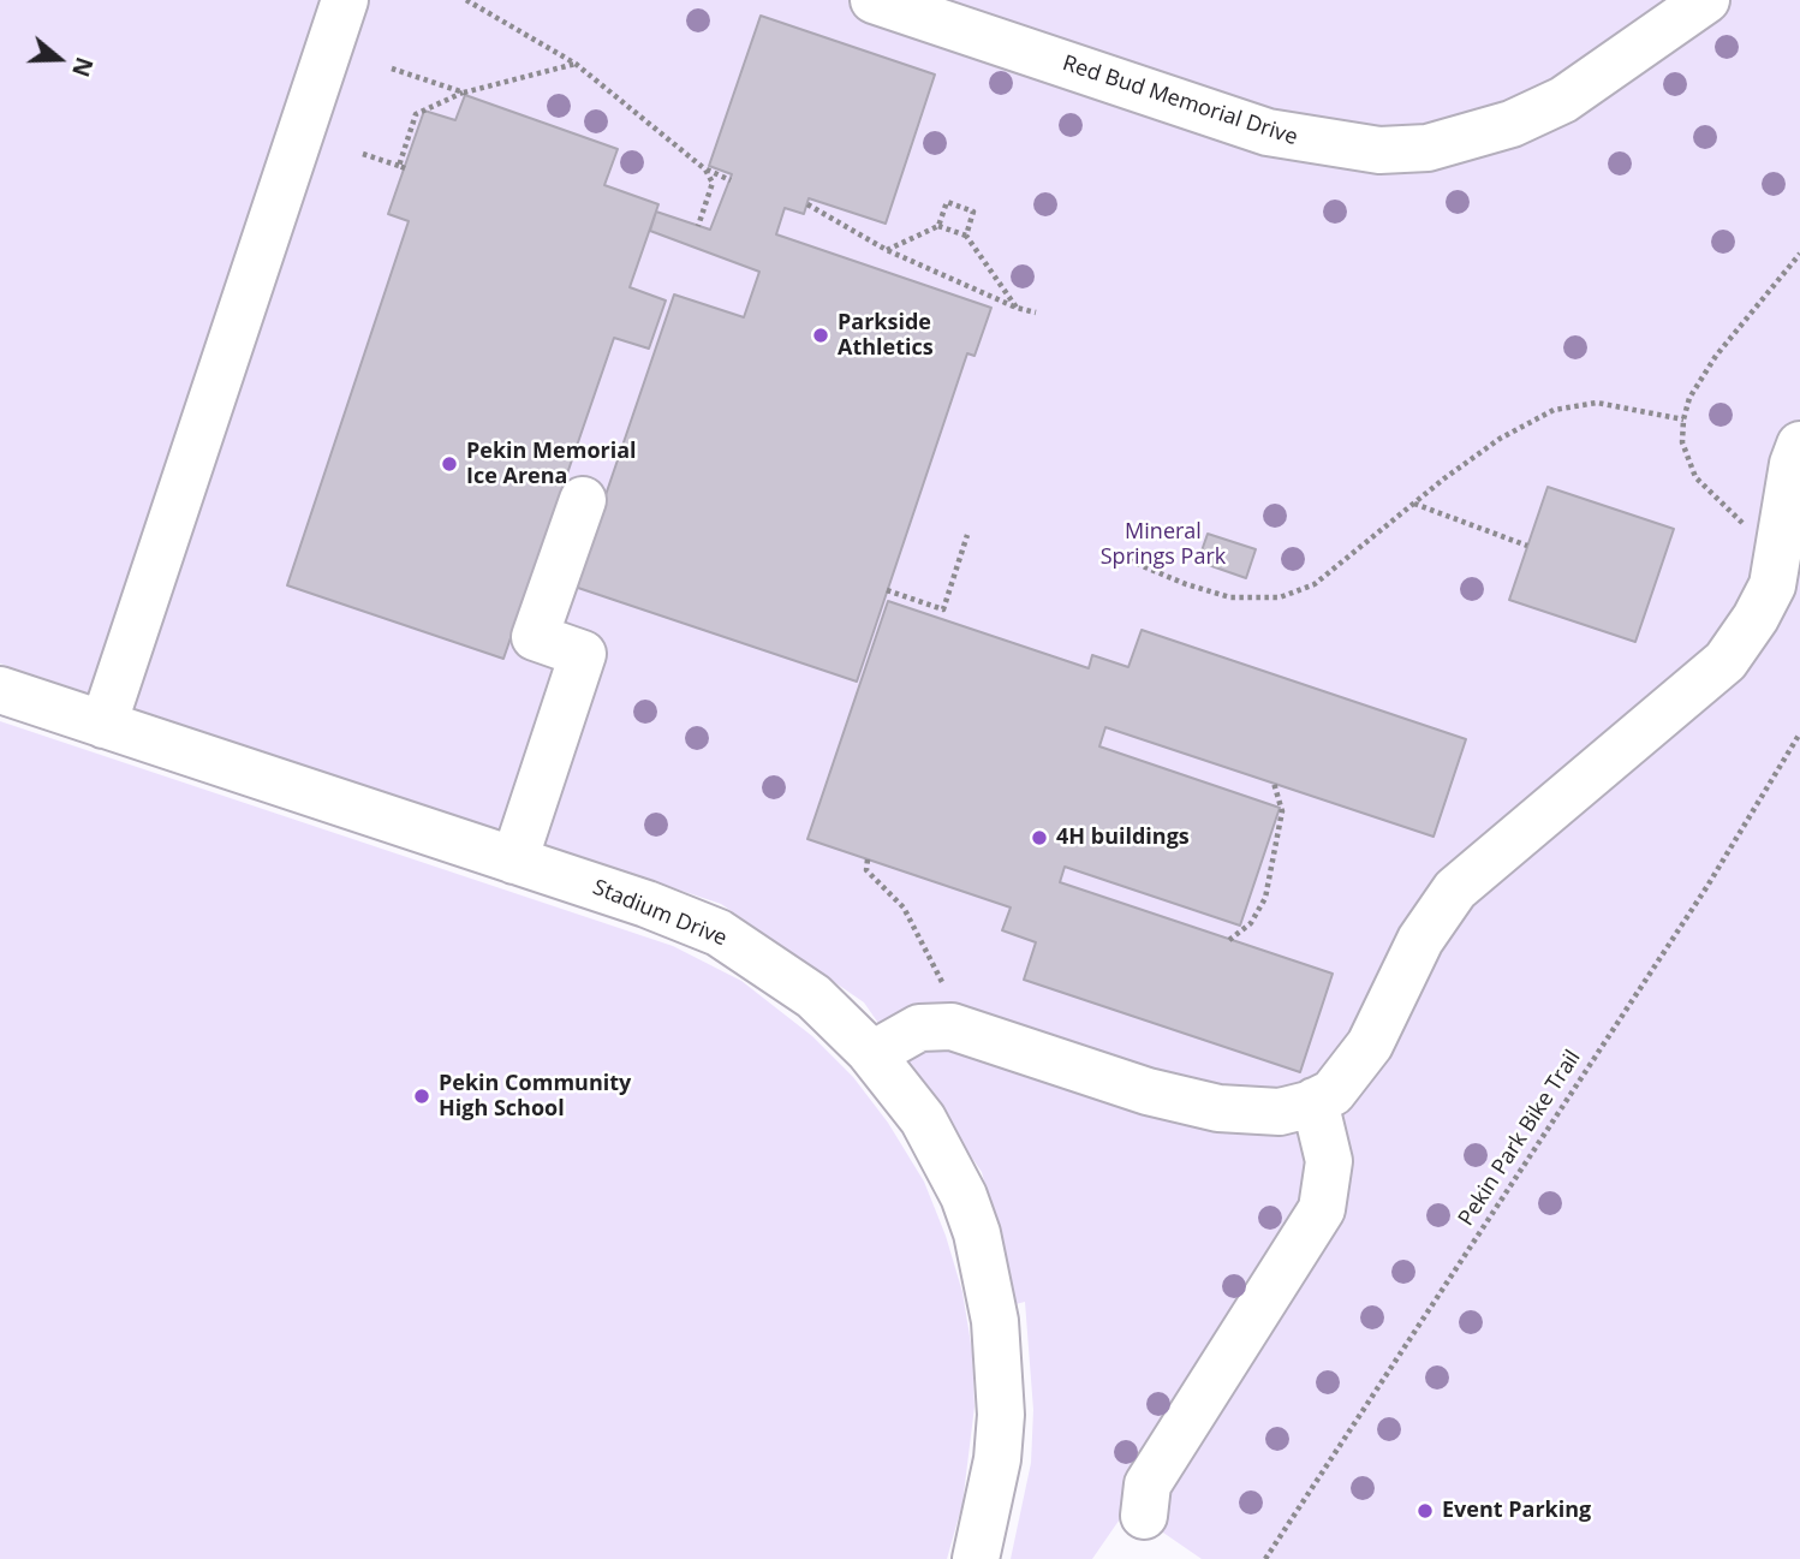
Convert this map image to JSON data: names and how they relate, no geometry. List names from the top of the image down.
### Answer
{
  "streets": {
    "street": ["Red Bud Memorial Drive", "Stadium Drive"],
    "path": ["Pekin Park Bike Trail"]
  },
  "parks": ["Mineral Springs Park"],
  "places": [
    "Parkside Athletics",
    "Pekin Memorial Ice Arena",
    "4H buildings",
    "Pekin Community High School",
    "Event Parking"
  ],
  "north": "right"
}
